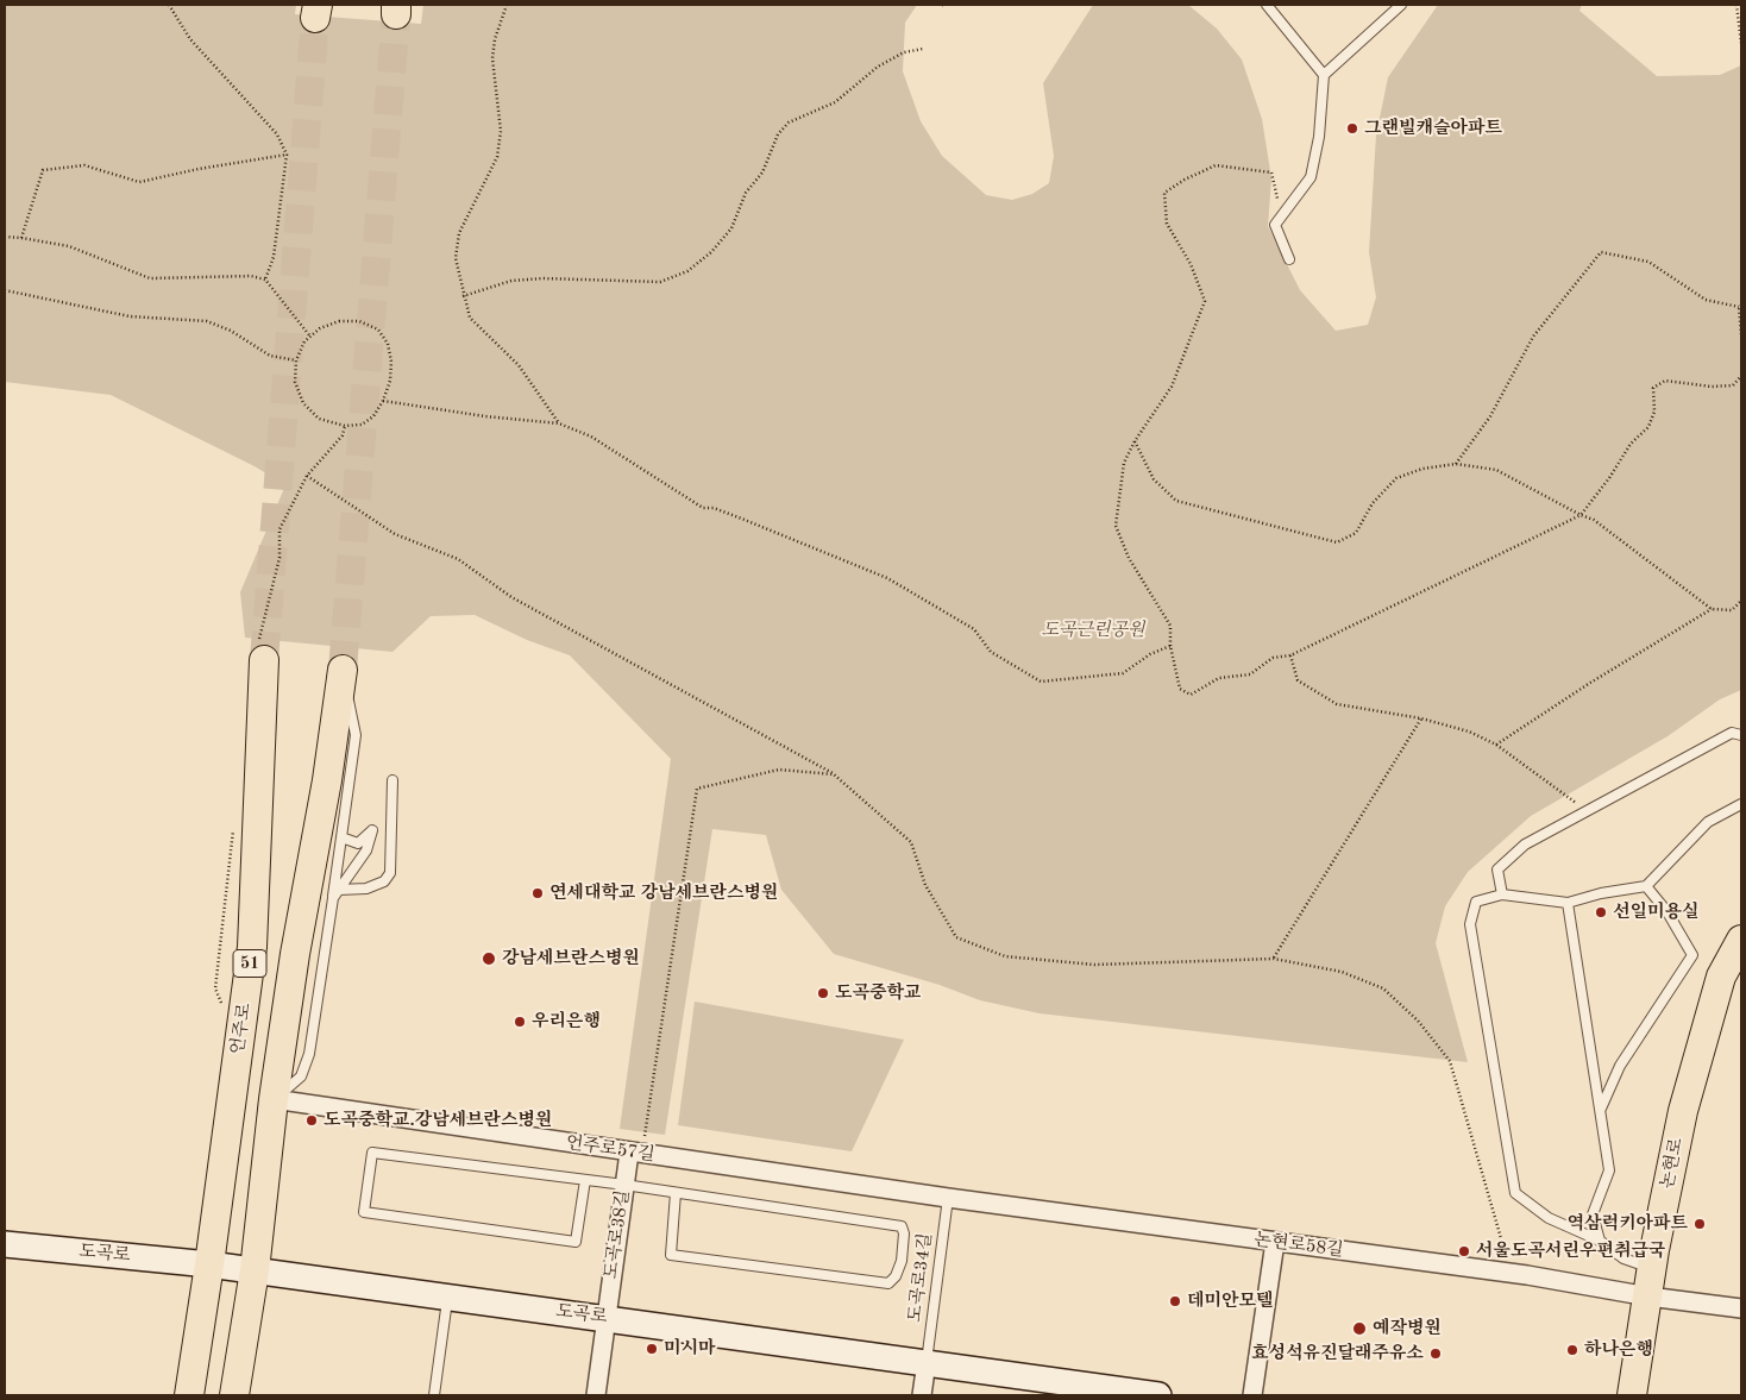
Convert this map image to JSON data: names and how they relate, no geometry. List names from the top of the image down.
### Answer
{
  "streets": {
    "main road": [
      "51",
      "언주로",
      "논현로",
      "도곡로"
    ],
    "street": ["언주로57길", "도곡로38길", "논현로58길"],
    "lane": ["도곡로34길"]
  },
  "crossings": [
    ["51", "언주로57길"],
    ["51", "도곡로"],
    ["언주로", "도곡로"],
    ["언주로57길", "도곡로38길"],
    ["언주로57길", "논현로58길"],
    ["언주로57길", "도곡로34길"],
    ["논현로", "논현로58길"],
    ["도곡로38길", "도곡로"],
    ["논현로58길", "도곡로34길"],
    ["도곡로", "도곡로34길"]
  ],
  "parks": ["도곡근린공원"],
  "places": [
    "그랜빌캐슬아파트",
    "연세대학교 강남세브란스병원",
    "선일미용실",
    "강남세브란스병원",
    "도곡중학교",
    "우리은행",
    "도곡중학교.강남세브란스병원",
    "역삼럭키아파트",
    "서울도곡서린우편취급국",
    "데미안모텔",
    "예작병원",
    "미시마",
    "하나은행",
    "효성석유진달래주유소"
  ]
}
